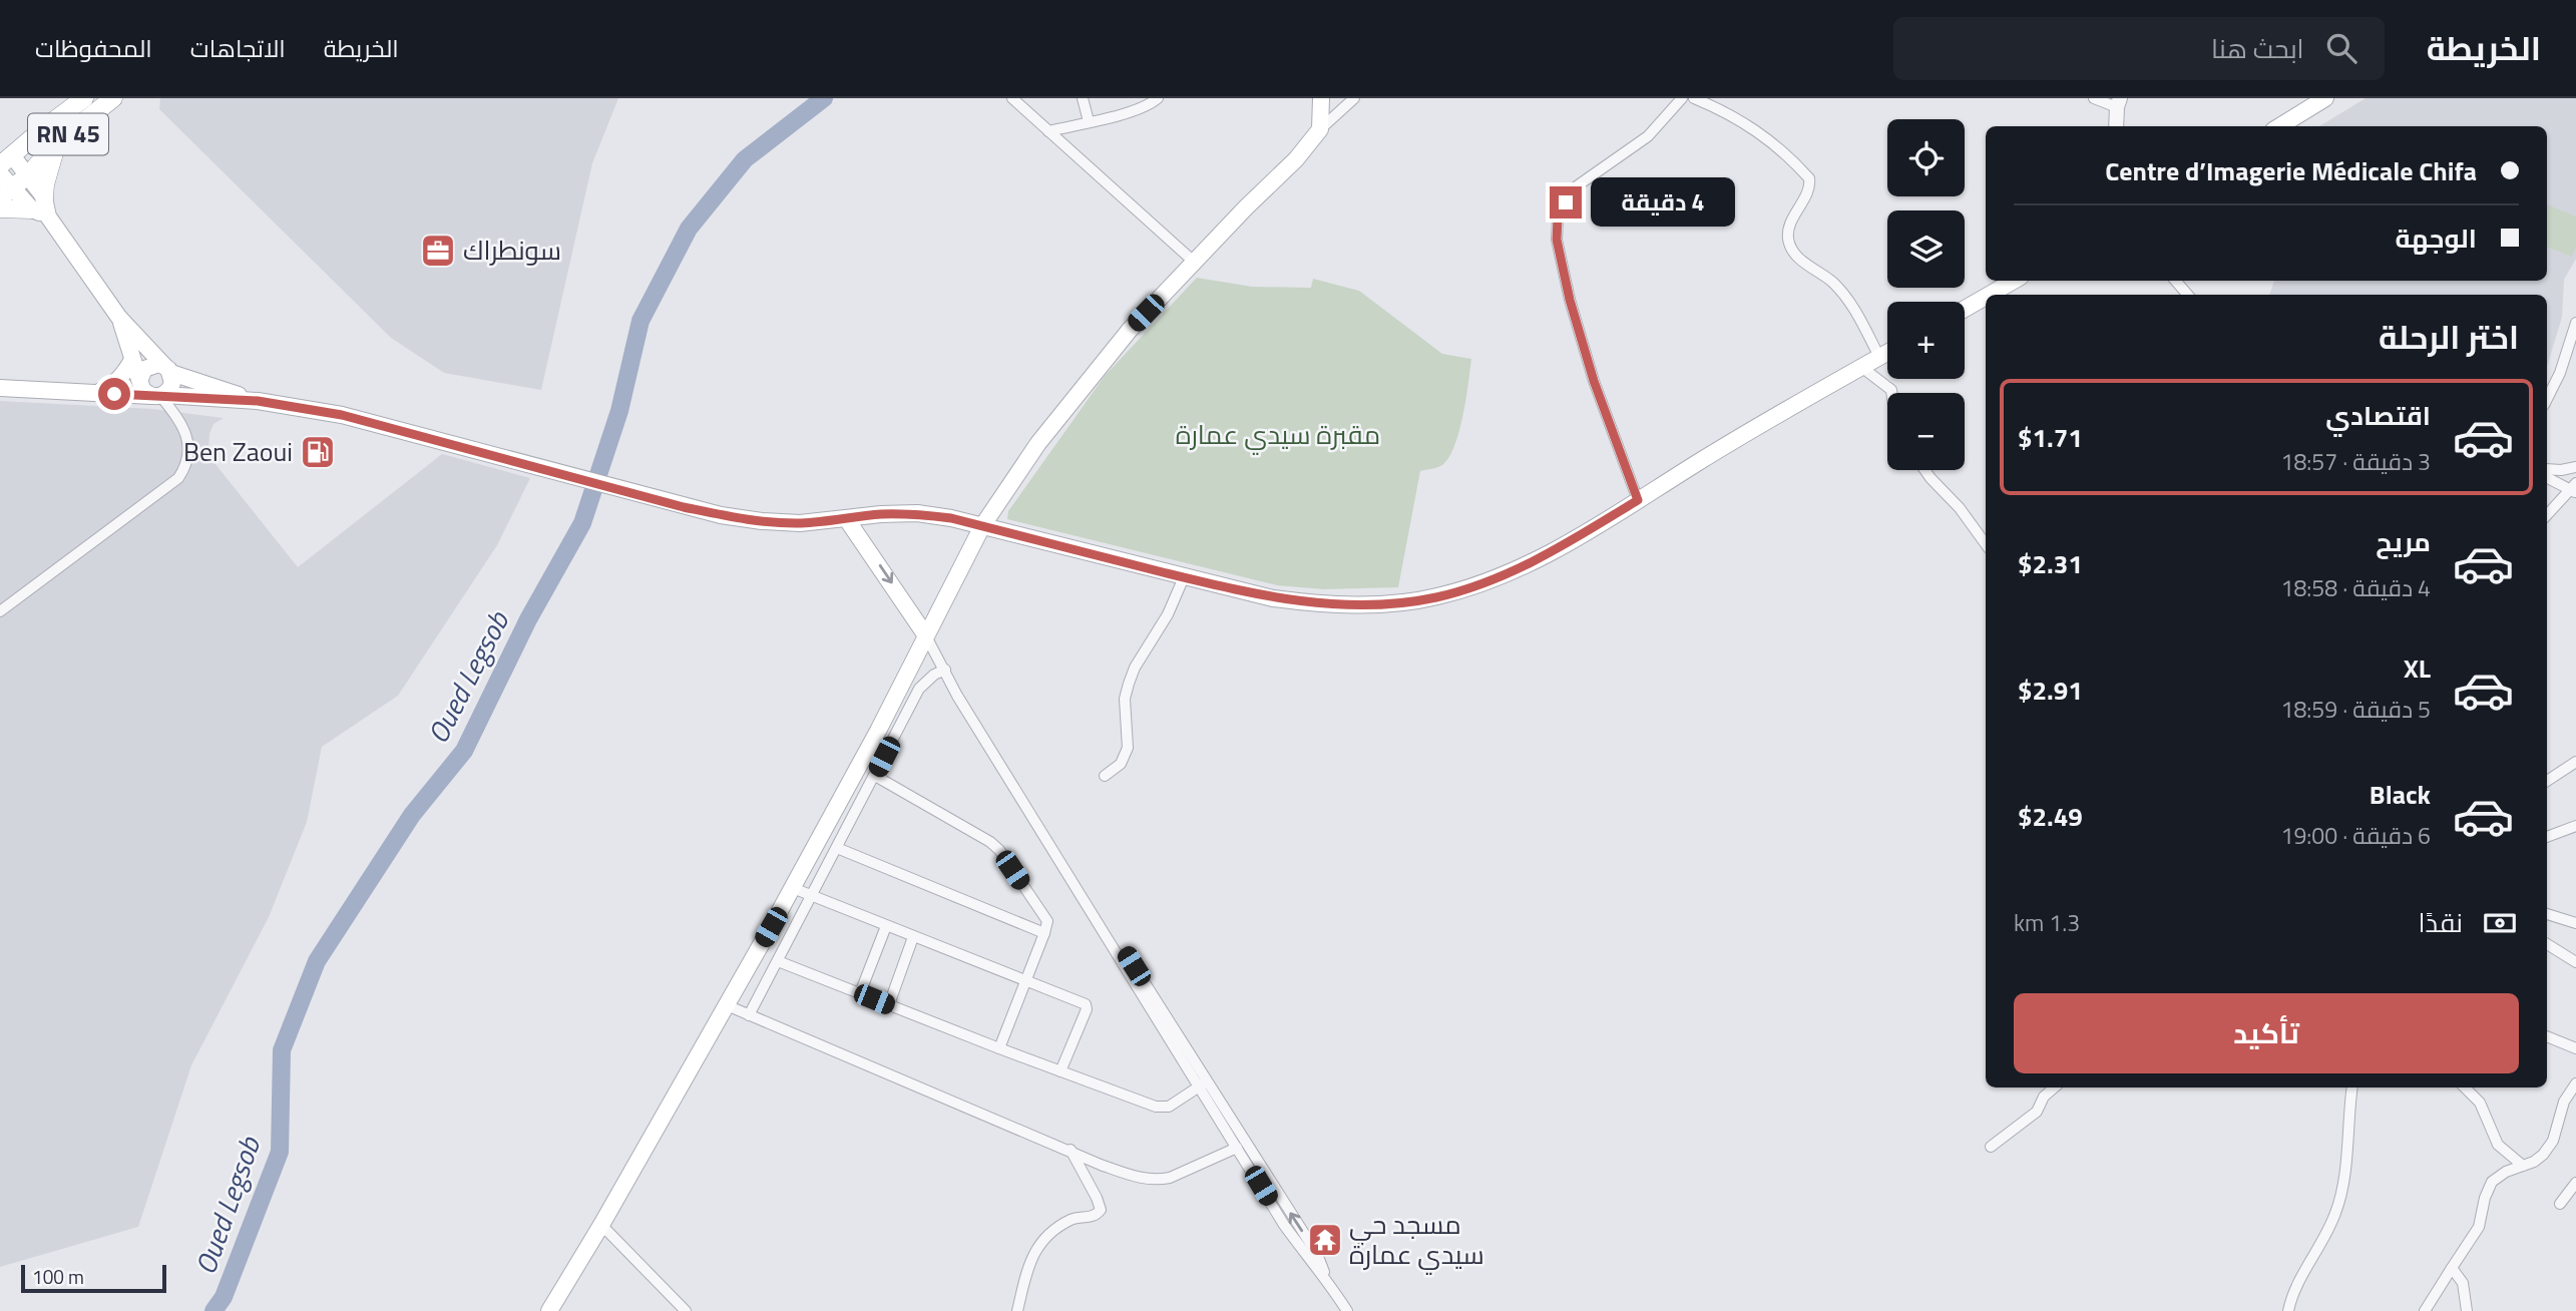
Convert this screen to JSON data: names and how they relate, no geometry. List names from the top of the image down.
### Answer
{
  "streets": {
    "highway": ["RN 45"]
  },
  "water": ["Oued Legsob"],
  "parks": ["مقبرة سيدي عمارة"],
  "places": {
    "office": ["سونطراك"],
    "fuel station": ["Ben Zaoui"],
    "temple": ["مسجد حي سيدي عمارة"]
  },
  "scale_bar": "100 m",
  "page": {
    "header": "الخريطة",
    "search": "ابحث هنا",
    "nav": ["الخريطة", "الاتجاهات", "المحفوظات"],
    "map_buttons": ["+", "−"],
    "banner": ["Centre d’Imagerie Médicale Chifa", "الوجهة"],
    "bubble": "4 دقيقة",
    "heading": "اختر الرحلة",
    "list": [
      {
        "name": "اقتصادي",
        "note": "3 دقيقة · 18:57",
        "value": "$1.71"
      },
      {
        "name": "مريح",
        "note": "4 دقيقة · 18:58",
        "value": "$2.31"
      },
      {
        "name": "XL",
        "note": "5 دقيقة · 18:59",
        "value": "$2.91"
      },
      {
        "name": "Black",
        "note": "6 دقيقة · 19:00",
        "value": "$2.49"
      }
    ],
    "pay": ["نقدًا", "1.3 km"],
    "buttons": "تأكيد",
    "scale": "100 m"
  }
}
